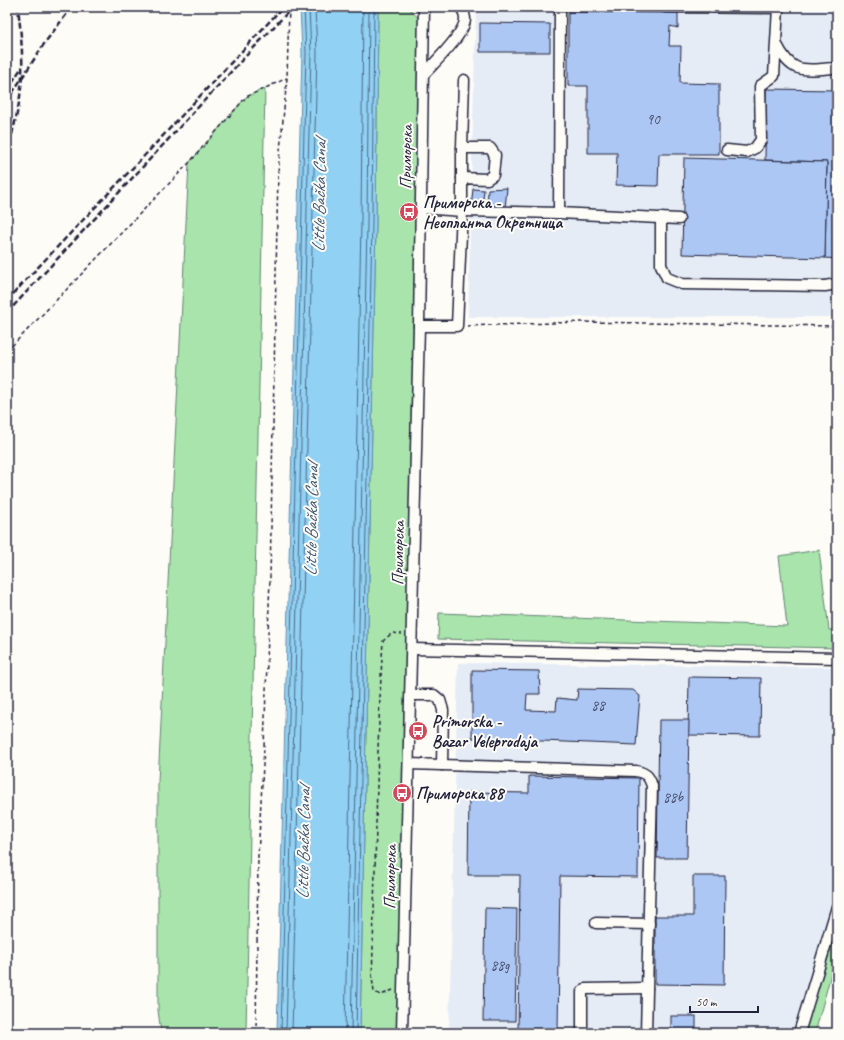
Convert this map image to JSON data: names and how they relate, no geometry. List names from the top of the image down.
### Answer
{
  "streets": {
    "street": ["Приморска"]
  },
  "water": ["Little Bačka Canal"],
  "places": {
    "bus stop": ["Приморска - Неопланта Окретница", "Primorska - Bazar Veleprodaja", "Приморска 88"]
  },
  "house_numbers": [
    "90",
    "88",
    "88b",
    "88g"
  ],
  "scale_bar": "50 m"
}
